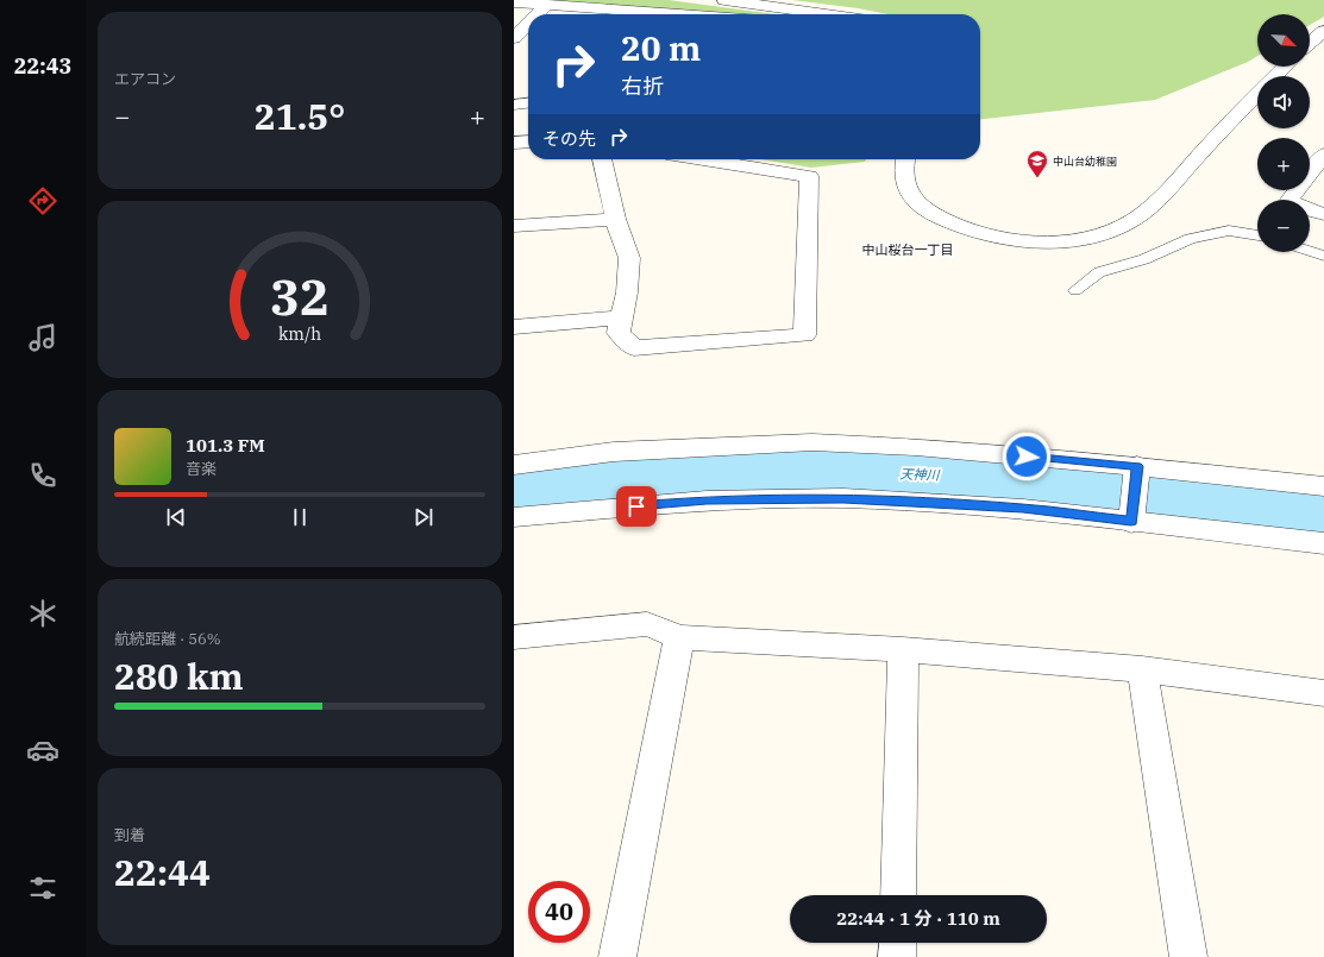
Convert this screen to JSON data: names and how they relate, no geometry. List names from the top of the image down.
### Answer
{
  "districts": ["中山桜台一丁目"],
  "water": ["天神川"],
  "places": {
    "school or university": ["中山台幼稚園"]
  },
  "north": "bottom right",
  "page": {
    "tabs": "22:43",
    "tile": [
      "エアコン",
      ["航続距離 · 56%", "280 km"],
      ["到着", "22:44"]
    ],
    "map_buttons": ["+", "−"],
    "turn": ["20 m", "右折"],
    "heat": ["−", "21.5°", "+"],
    "then": "その先",
    "song": ["101.3 FM", "音楽"],
    "limit": "40",
    "trip": "22:44 · 1 分 · 110 m",
    "gauge": ["32", "km/h"]
  }
}
